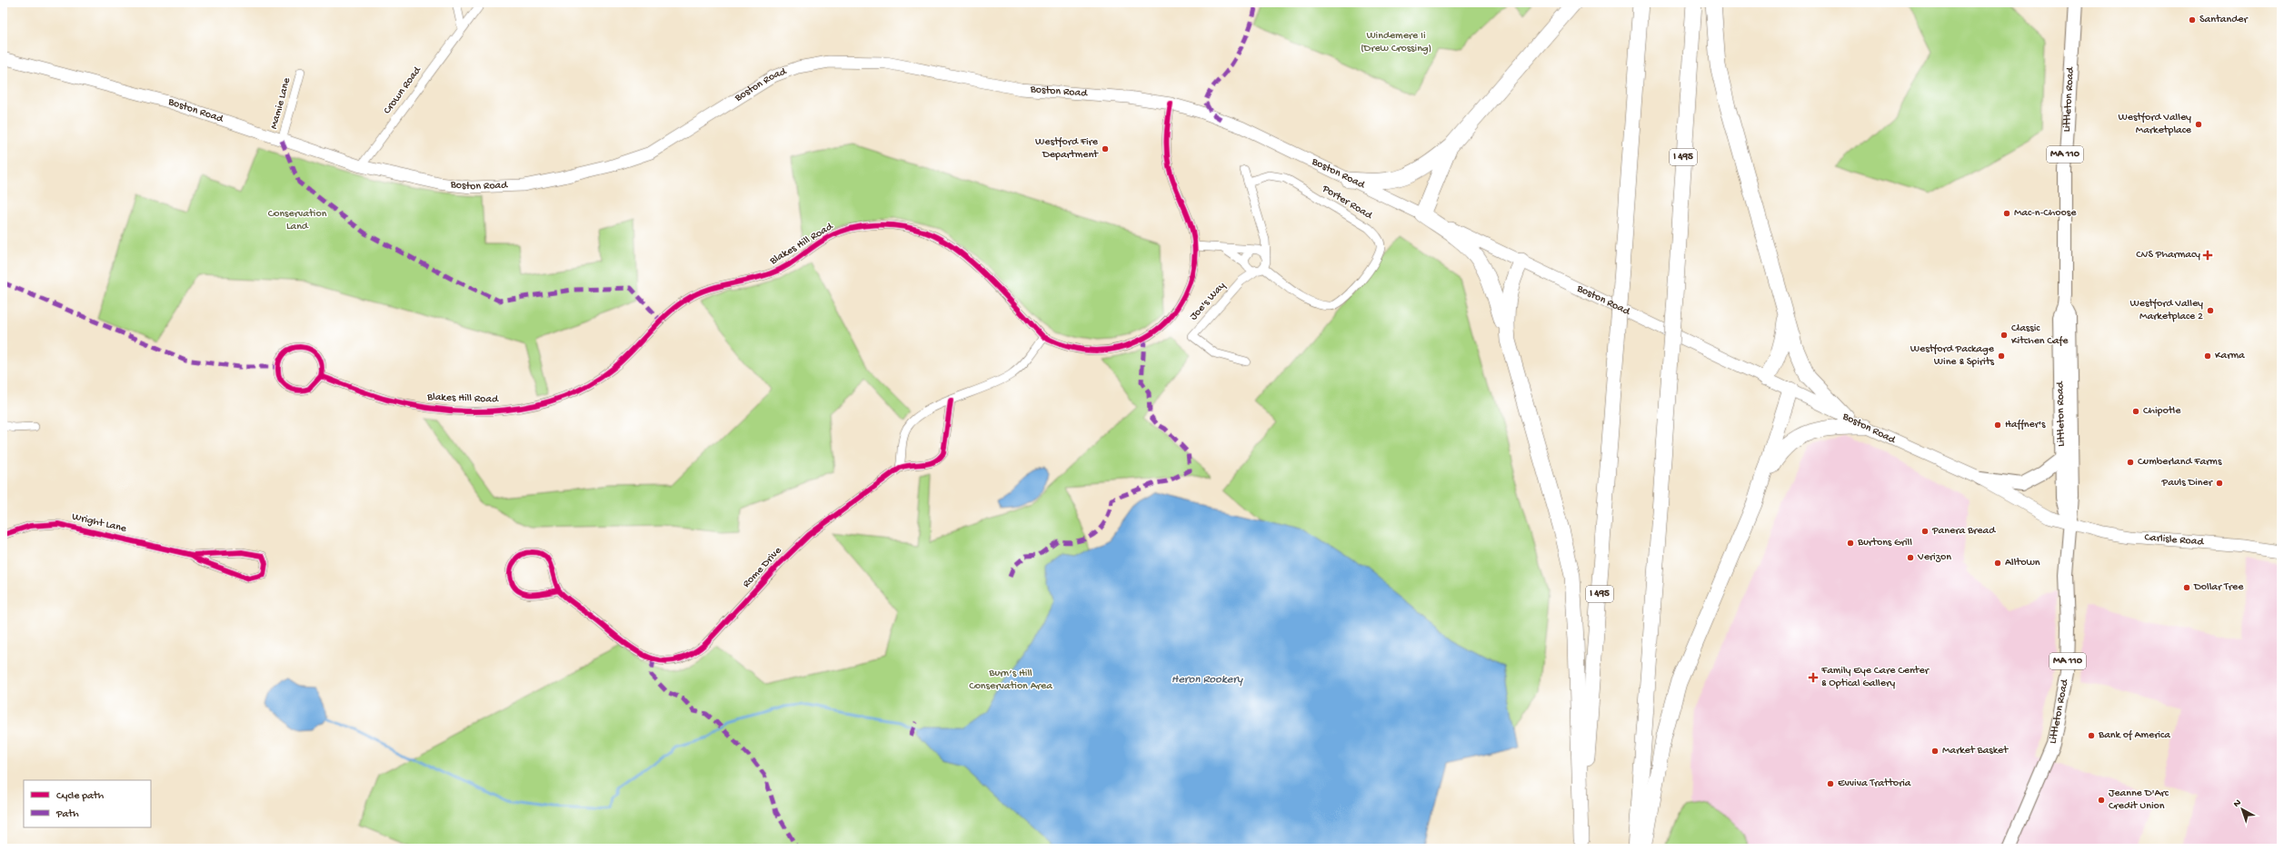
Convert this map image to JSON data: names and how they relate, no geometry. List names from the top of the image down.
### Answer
{
  "streets": {
    "highway": ["I 495"],
    "main road": [
      "Boston Road",
      "Littleton Road",
      "MA 110",
      "Carlisle Road"
    ],
    "street": [
      "Crown Road",
      "Mamie Lane",
      "Porter Road",
      "Blakes Hill Road",
      "Joe's Way",
      "Wright Lane",
      "Rome Drive"
    ]
  },
  "crossings": [
    ["Boston Road", "Crown Road"],
    ["Boston Road", "Littleton Road"],
    ["Boston Road", "Mamie Lane"],
    ["Boston Road", "Blakes Hill Road"],
    ["Boston Road", "Carlisle Road"],
    ["Littleton Road", "Carlisle Road"],
    ["Porter Road", "Joe's Way"]
  ],
  "water": ["Heron Rookery"],
  "parks": ["Windemere Ii (Drew Crossing)", "Conservation Land", "Burn’s Hill Conservation Area"],
  "places": {
    "other": [
      "Santander",
      "Westford Valley Marketplace",
      "Westford Fire Department",
      "Mac-n-Choose",
      "Westford Valley Marketplace 2",
      "Classic Kitchen Cafe",
      "Westford Package Wine & Spirits",
      "Karma",
      "Chipotle",
      "Haffner's",
      "Cumberland Farms",
      "Pauls Diner",
      "Panera Bread",
      "Burtons Grill",
      "Verizon",
      "Alltown",
      "Dollar Tree",
      "Bank of America",
      "Market Basket",
      "Evviva Trattoria",
      "Jeanne D'Arc Credit Union"
    ],
    "health": ["CVS Pharmacy", "Family Eye Care Center & Optical Gallery"]
  },
  "legend": ["Cycle path", "Path"],
  "north": "top left"
}
